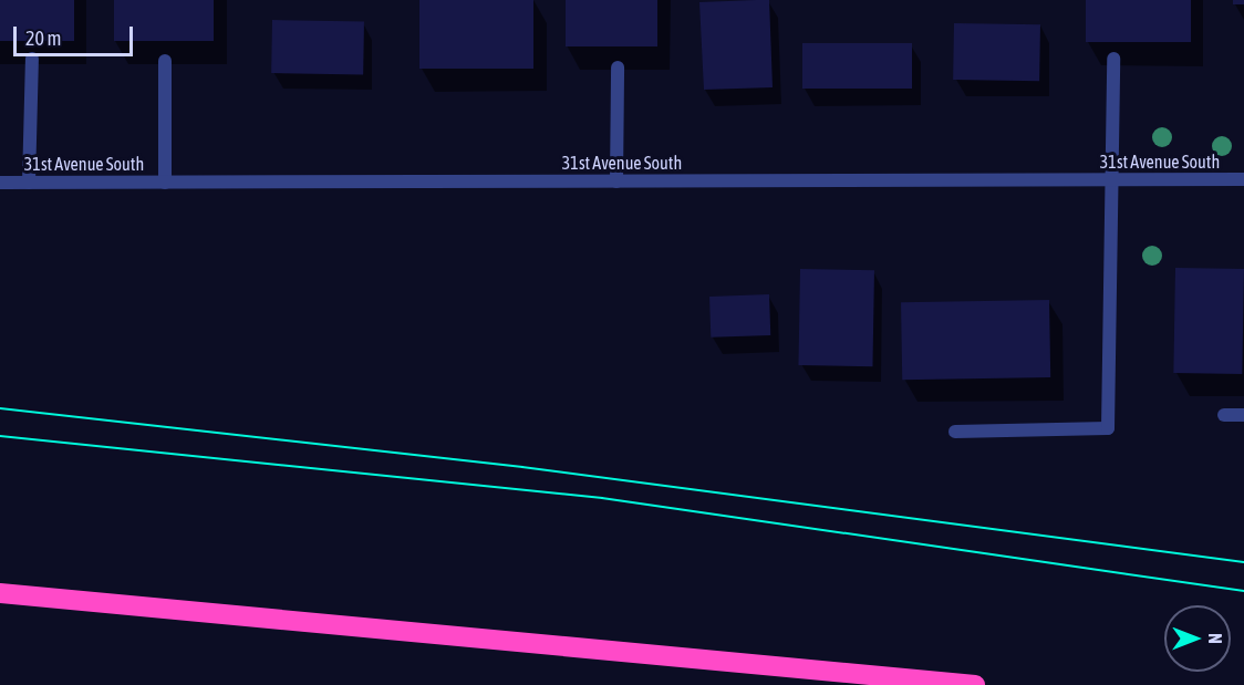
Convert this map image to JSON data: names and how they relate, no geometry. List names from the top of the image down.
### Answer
{
  "streets": {
    "street": ["31st Avenue South"]
  },
  "scale_bar": "20 m",
  "north": "right"
}
